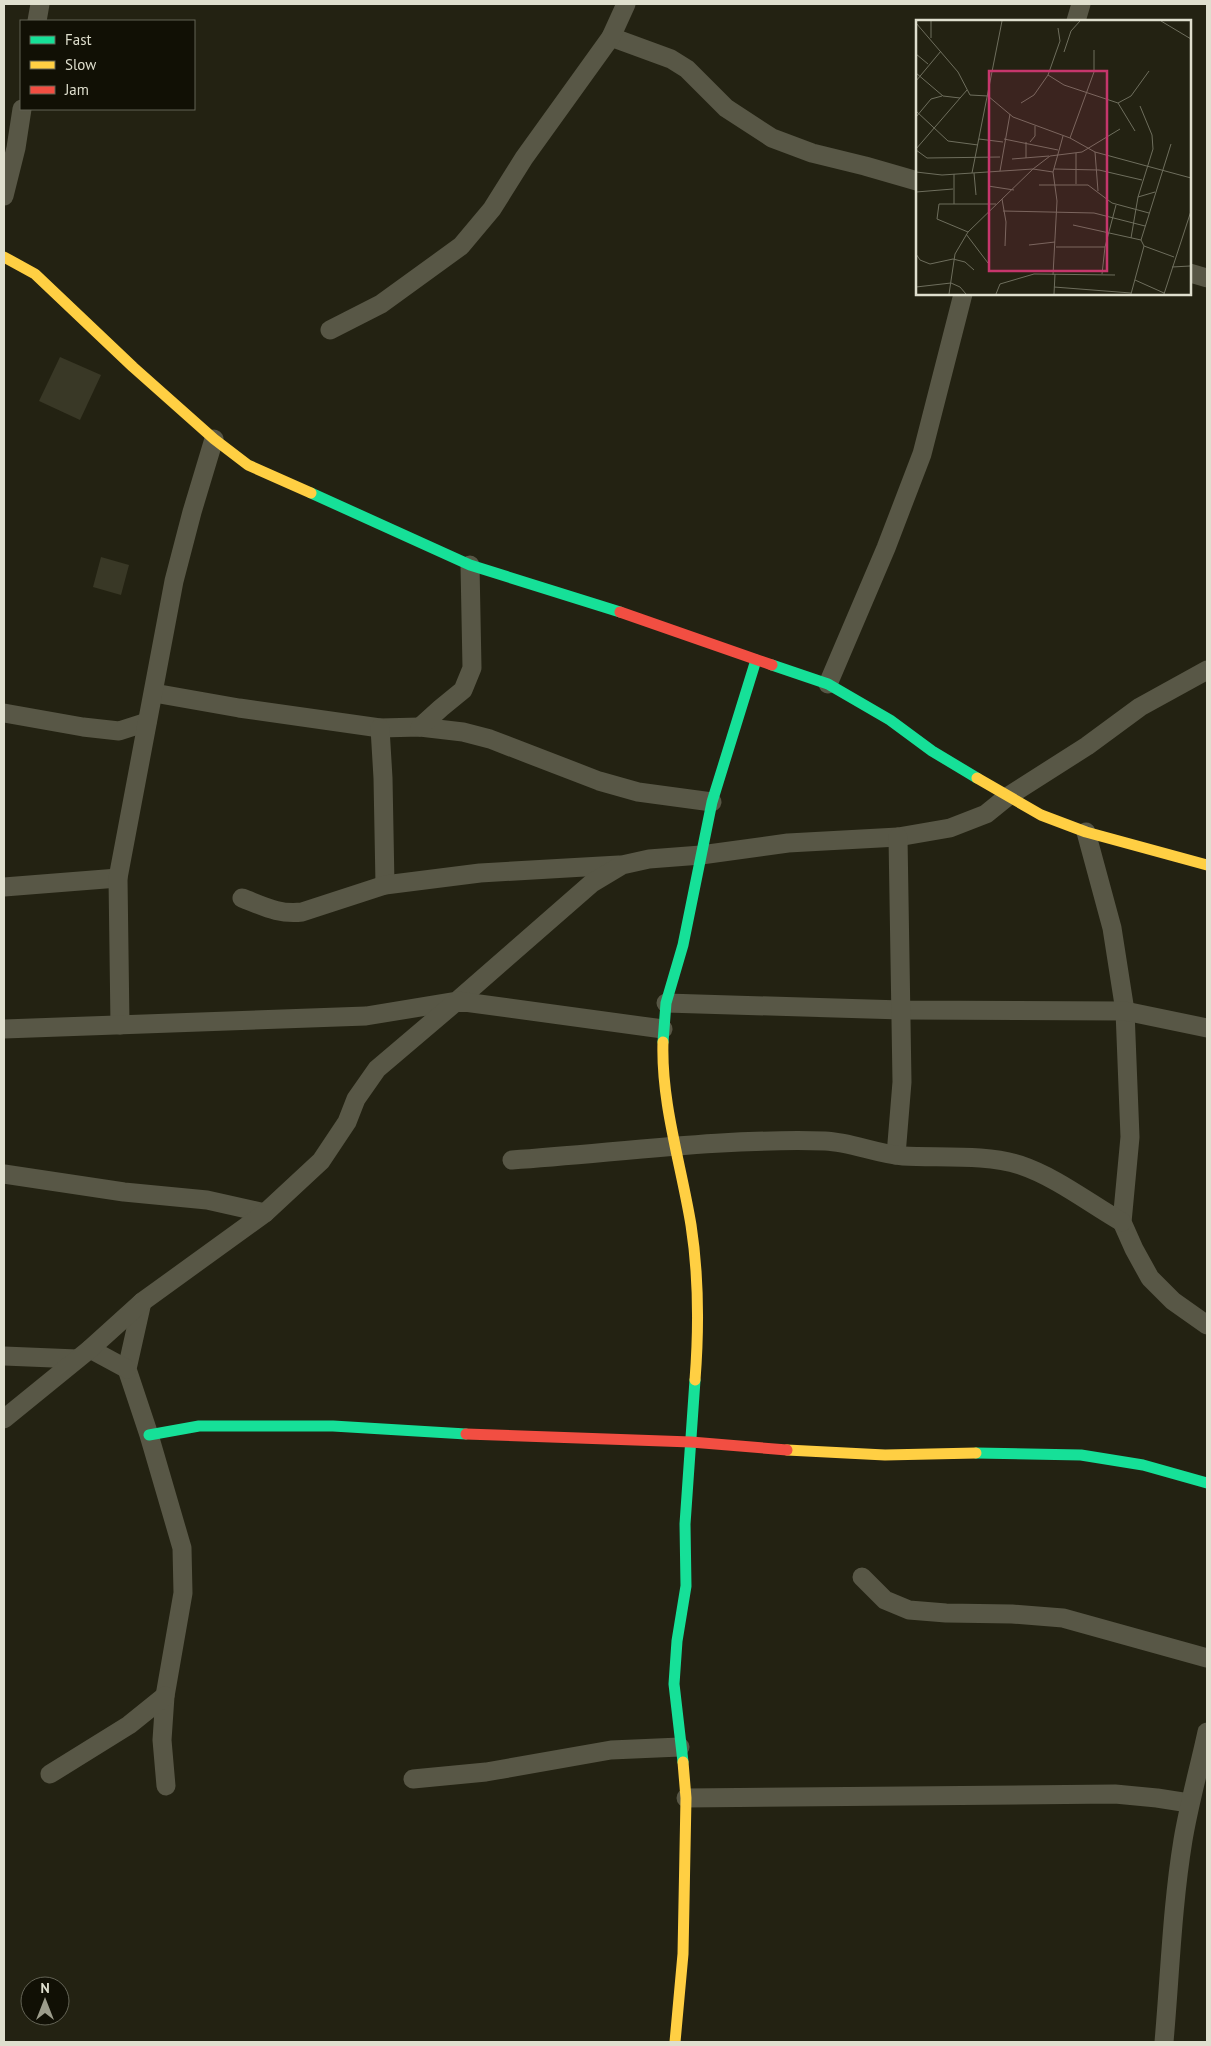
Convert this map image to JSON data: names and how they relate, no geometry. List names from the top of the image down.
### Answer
{
  "legend": ["Fast", "Slow", "Jam"],
  "north": "top"
}
